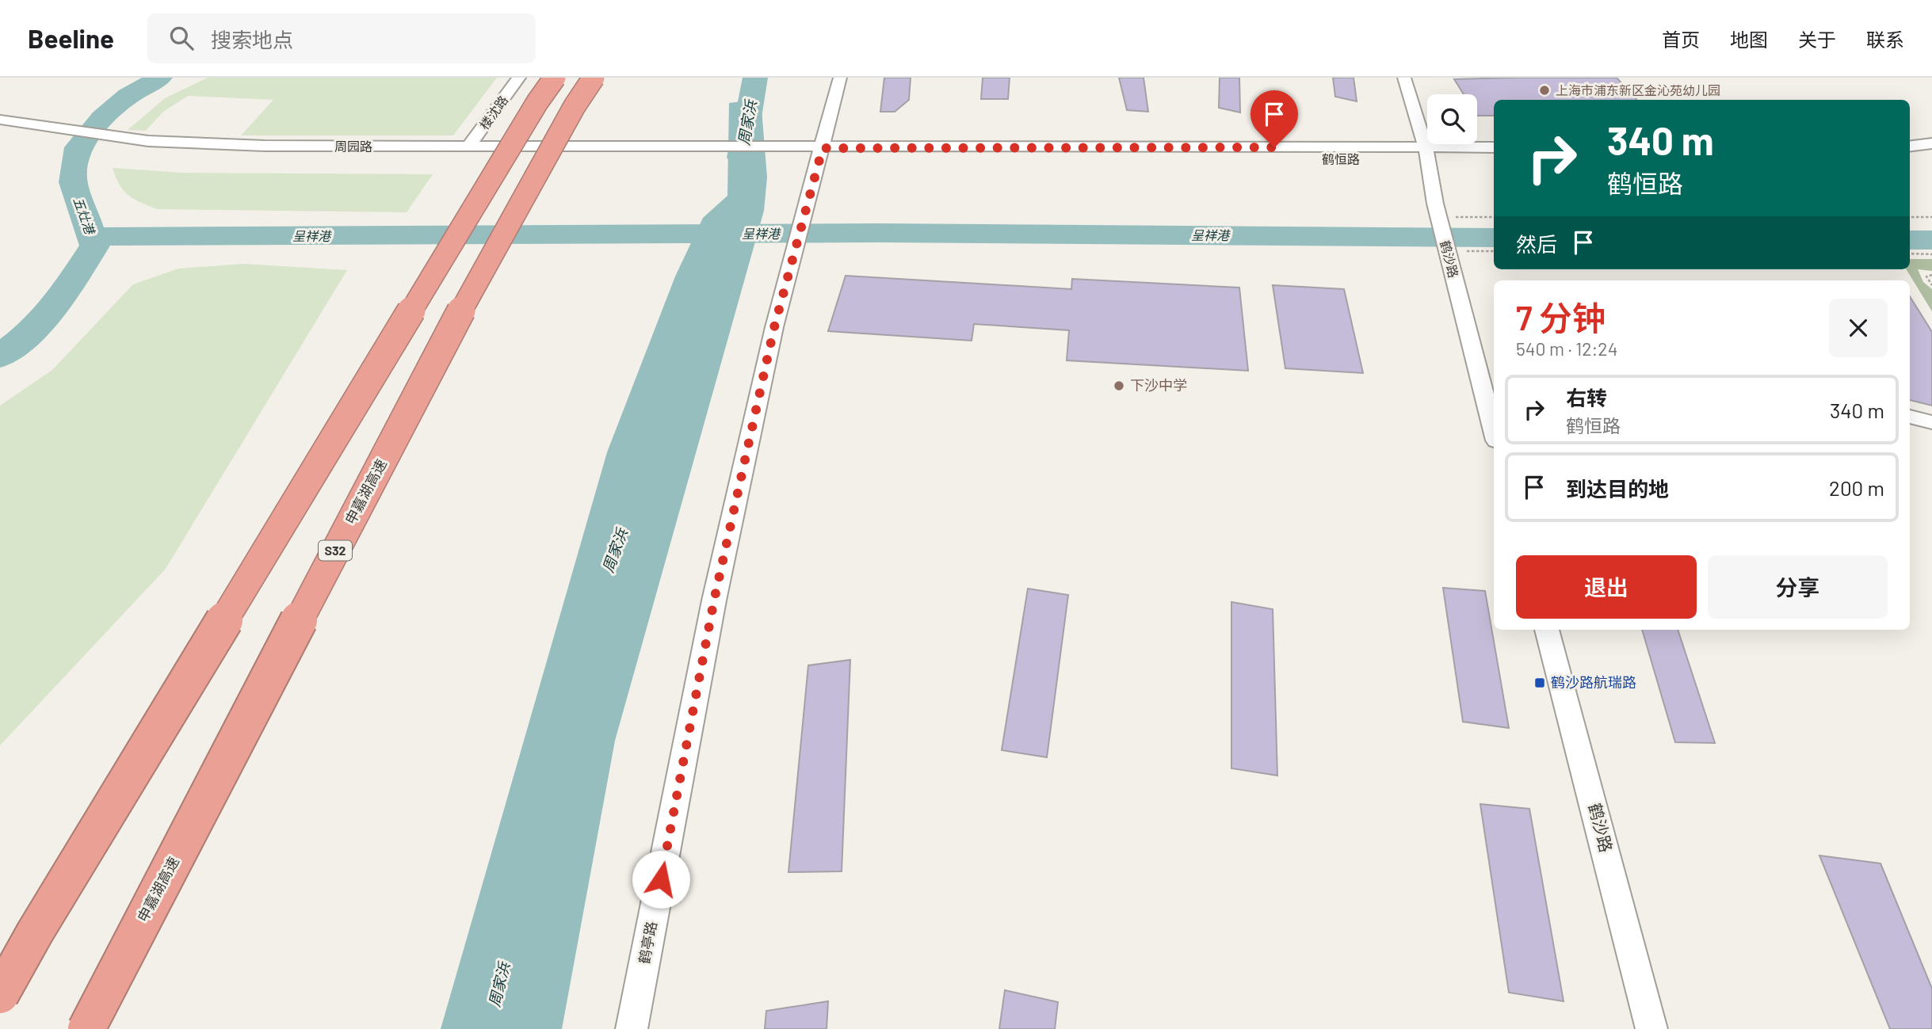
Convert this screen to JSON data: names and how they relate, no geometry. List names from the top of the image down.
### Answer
{
  "streets": {
    "highway": ["申嘉湖高速", "S32"],
    "street": [
      "楼沈路",
      "周园路",
      "鹤恒路",
      "鹤沙路",
      "鹤亭路"
    ]
  },
  "crossings": [
    ["楼沈路", "周园路"],
    ["周园路", "鹤恒路"],
    ["鹤恒路", "鹤沙路"],
    ["鹤恒路", "鹤亭路"]
  ],
  "water": ["周家浜", "五灶港", "呈祥港"],
  "places": {
    "other": ["上海市浦东新区金沁苑幼儿园", "下沙中学"],
    "transit": ["鹤沙路航瑞路"]
  },
  "page": {
    "header": "Beeline",
    "search": "搜索地点",
    "nav": [
      "首页",
      "地图",
      "关于",
      "联系"
    ],
    "turn": ["340 m", "鹤恒路"],
    "then": "然后",
    "heading": ["7 分钟", "540 m · 12:24"],
    "list": [
      {
        "name": "右转",
        "note": "鹤恒路",
        "value": "340 m"
      },
      {
        "name": "到达目的地",
        "value": "200 m"
      }
    ],
    "buttons": ["退出", "分享"]
  }
}
